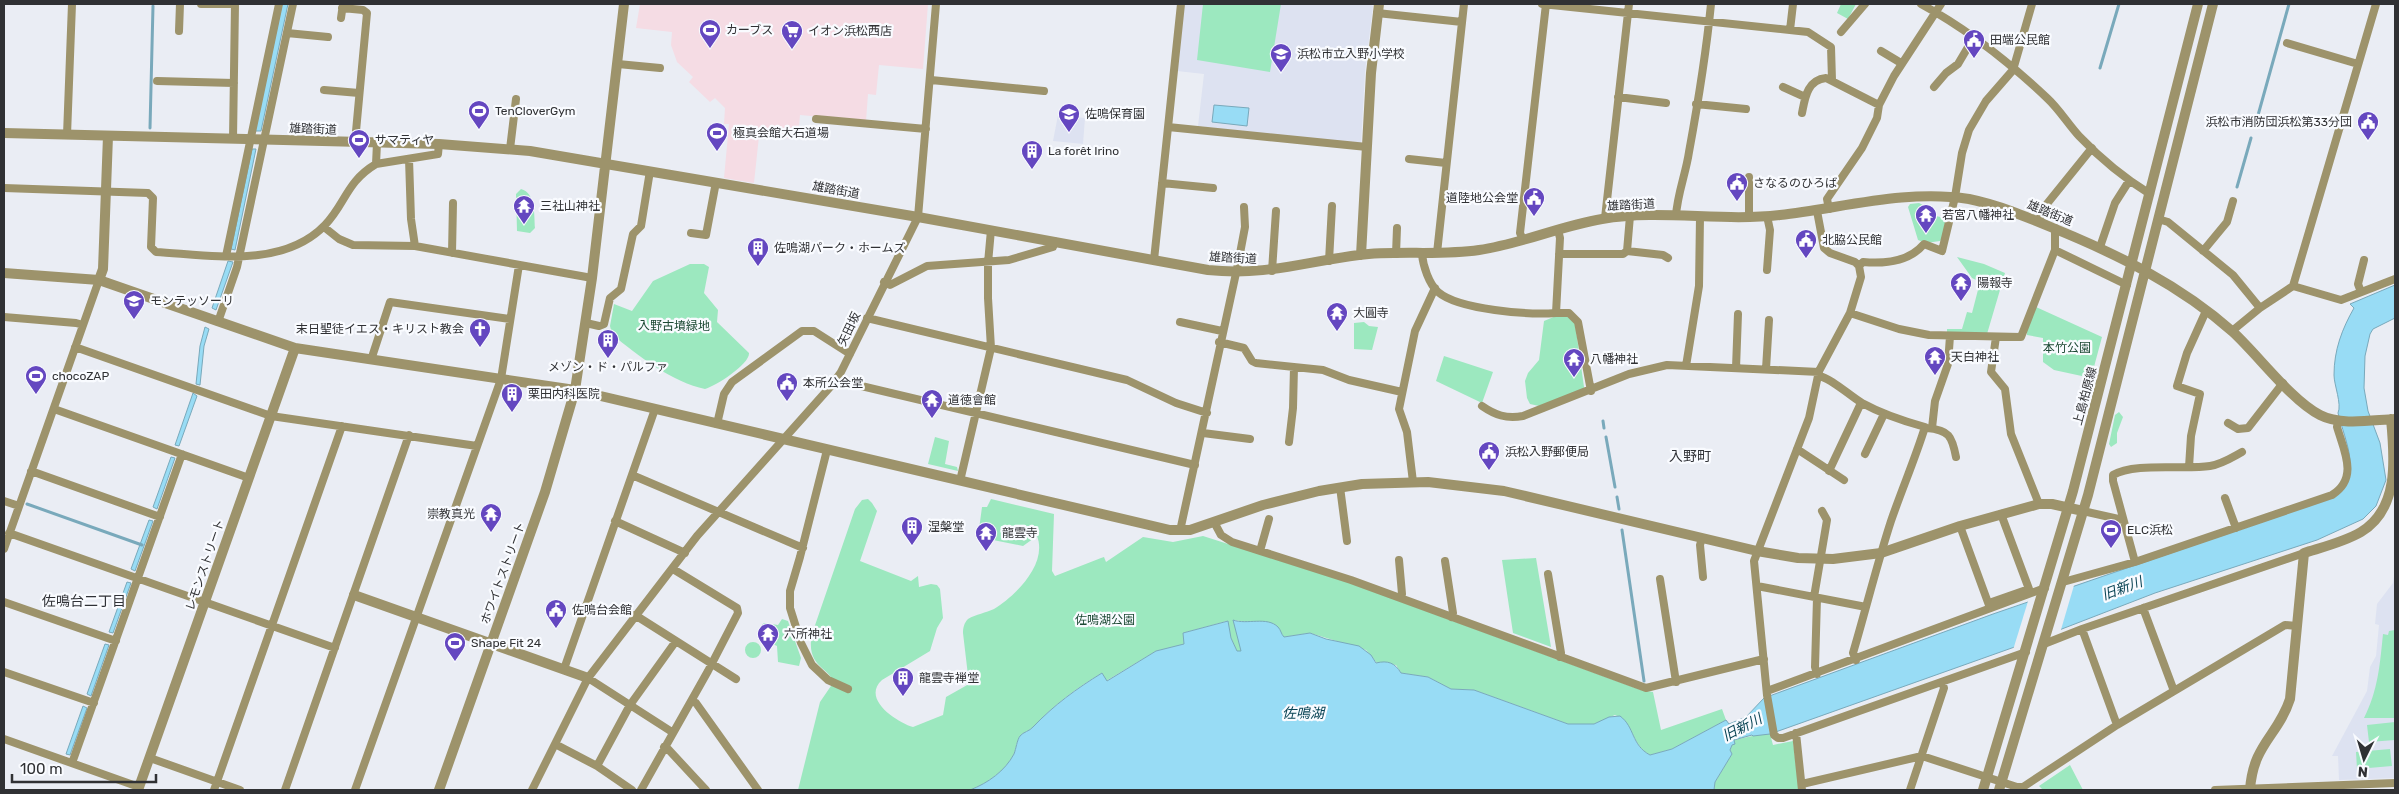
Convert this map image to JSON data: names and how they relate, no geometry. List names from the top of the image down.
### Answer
{
  "streets": {
    "street": [
      "雄踏街道",
      "矢田坂",
      "上島柏原線",
      "レモンストリート",
      "ホワイトストリート"
    ]
  },
  "crossings": [
    ["雄踏街道", "矢田坂"],
    ["雄踏街道", "上島柏原線"],
    ["雄踏街道", "ホワイトストリート"]
  ],
  "districts": ["入野町", "佐鳴台二丁目"],
  "water": ["旧新川", "佐鳴湖"],
  "parks": ["入野古墳緑地", "本竹公園", "佐鳴湖公園"],
  "places": {
    "sports": [
      "カーブス",
      "TenCloverGym",
      "極真会館大石道場",
      "サマティヤ",
      "chocoZAP",
      "ELC浜松",
      "Shape Fit 24"
    ],
    "supermarket": ["イオン浜松西店"],
    "public building": [
      "田端公民館",
      "浜松市消防団浜松第33分団",
      "さなるのひろば",
      "道陸地公会堂",
      "北脇公民館",
      "本所公会堂",
      "浜松入野郵便局",
      "佐鳴台会館"
    ],
    "school or university": ["浜松市立入野小学校", "佐鳴保育園", "モンテッソーリ"],
    "building": [
      "La forêt Irino",
      "佐鳴湖パーク・ホームズ",
      "メゾン・ド・パルファ",
      "栗田内科医院",
      "涅槃堂",
      "龍雲寺禅堂"
    ],
    "temple": [
      "三社山神社",
      "若宮八幡神社",
      "陽報寺",
      "大圓寺",
      "天白神社",
      "八幡神社",
      "道徳會館",
      "崇教真光",
      "龍雲寺",
      "六所神社"
    ],
    "church": ["末日聖徒イエス・キリスト教会"]
  },
  "scale_bar": "100 m",
  "north": "bottom"
}
